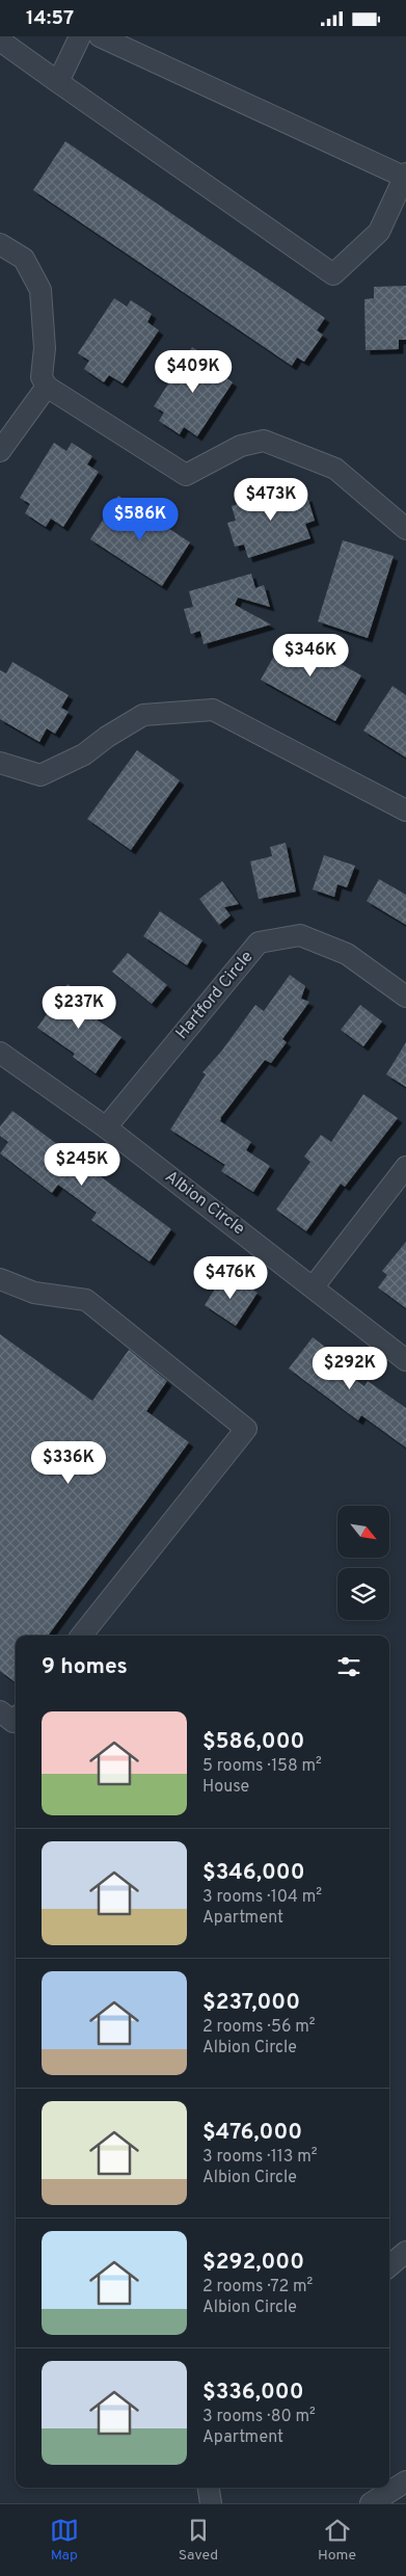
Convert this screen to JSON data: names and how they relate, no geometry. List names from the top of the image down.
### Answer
{
  "streets": {
    "street": ["Hartford Circle", "Albion Circle"]
  },
  "crossings": [
    ["Hartford Circle", "Albion Circle"]
  ],
  "north": "bottom right",
  "page": {
    "status": "14:57",
    "price": [
      "$409K",
      "$473K",
      "$586K",
      "$346K",
      "$237K",
      "$245K",
      "$476K",
      "$292K",
      "$336K"
    ],
    "heading": "9 homes",
    "list": [
      {
        "name": "$586,000",
        "note": "5 rooms · 158 m² · House"
      },
      {
        "name": "$346,000",
        "note": "3 rooms · 104 m² · Apartment"
      },
      {
        "name": "$237,000",
        "note": "2 rooms · 56 m² · Albion Circle"
      },
      {
        "name": "$476,000",
        "note": "3 rooms · 113 m² · Albion Circle"
      },
      {
        "name": "$292,000",
        "note": "2 rooms · 72 m² · Albion Circle"
      },
      {
        "name": "$336,000",
        "note": "3 rooms · 80 m² · Apartment"
      }
    ],
    "tabs": ["Map", "Saved", "Home"]
  }
}
